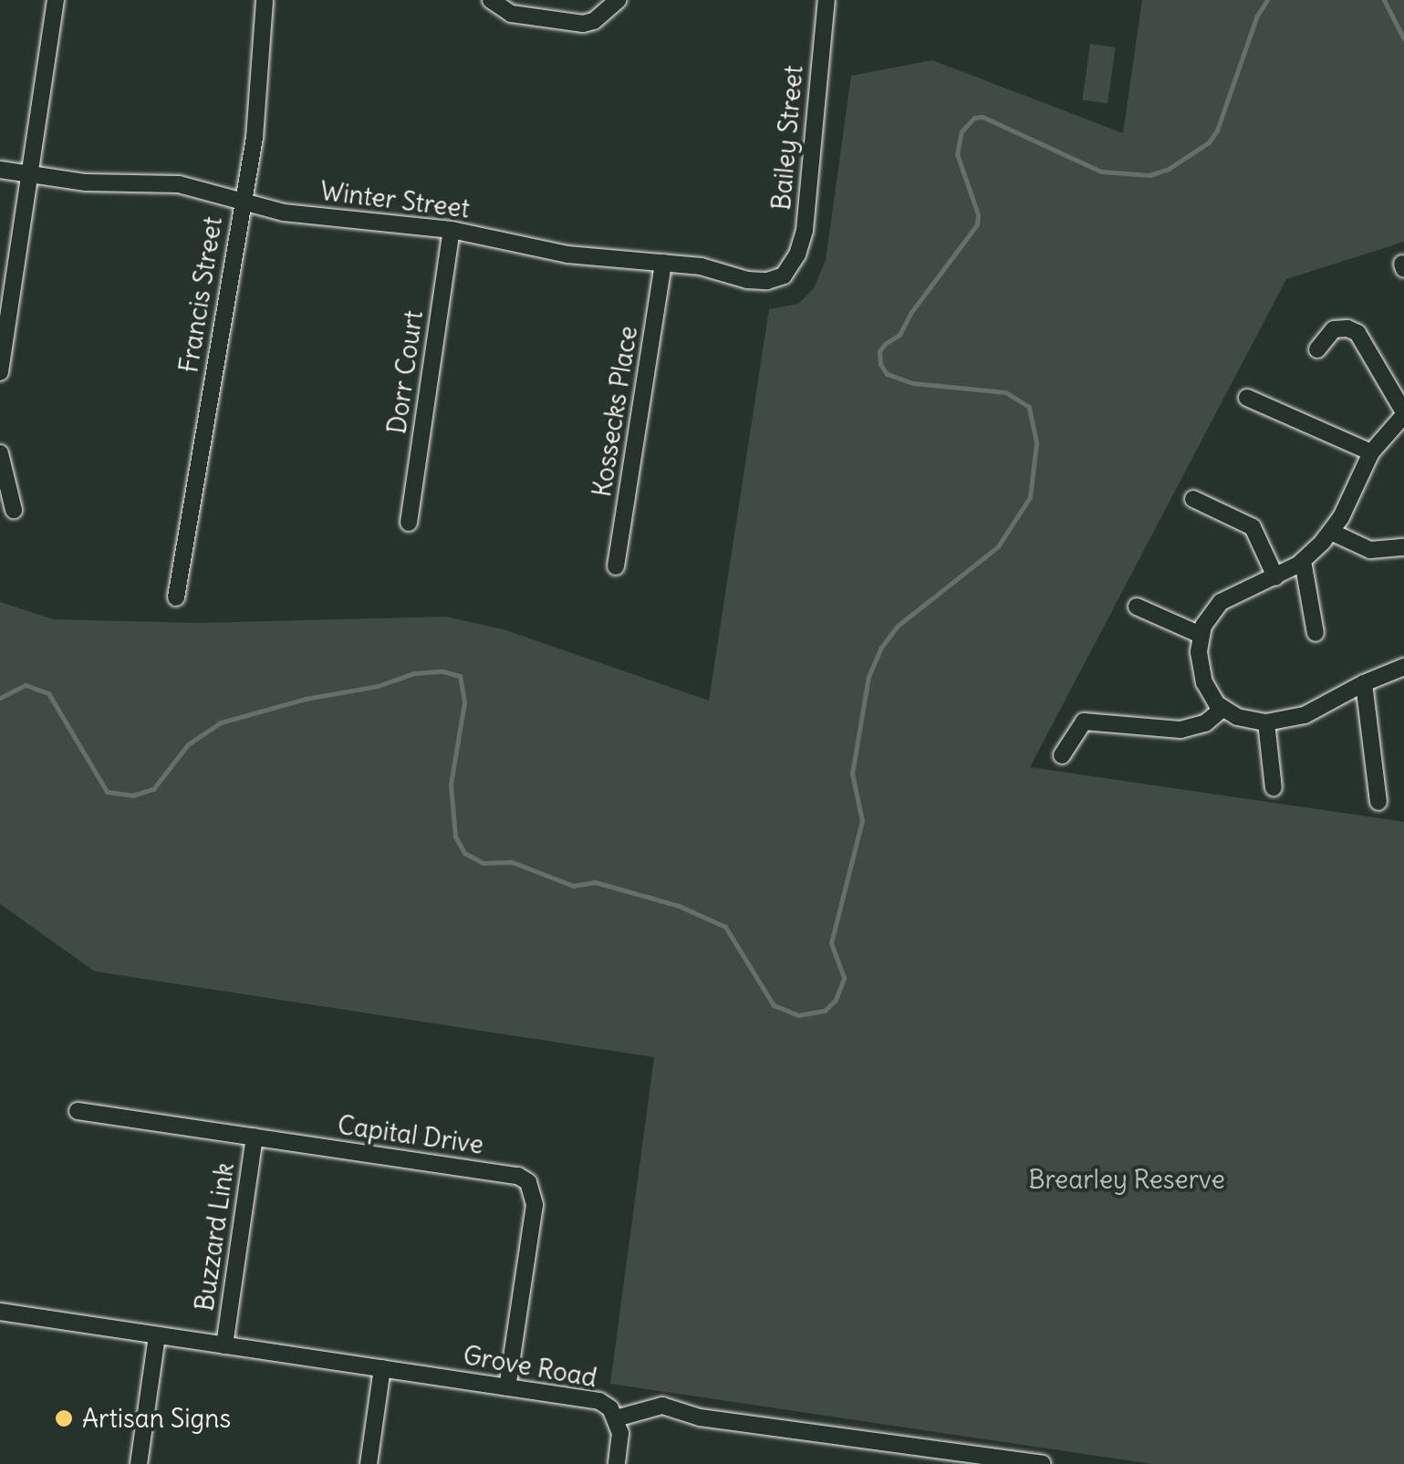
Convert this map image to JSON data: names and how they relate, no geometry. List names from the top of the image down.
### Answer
{
  "streets": {
    "street": [
      "Bailey Street",
      "Winter Street",
      "Francis Street",
      "Dorr Court",
      "Kossecks Place",
      "Capital Drive",
      "Buzzard Link",
      "Grove Road"
    ]
  },
  "crossings": [
    ["Bailey Street", "Winter Street"],
    ["Winter Street", "Francis Street"],
    ["Winter Street", "Dorr Court"],
    ["Winter Street", "Kossecks Place"],
    ["Capital Drive", "Buzzard Link"],
    ["Capital Drive", "Grove Road"],
    ["Buzzard Link", "Grove Road"]
  ],
  "parks": ["Brearley Reserve"],
  "places": ["Artisan Signs"]
}
